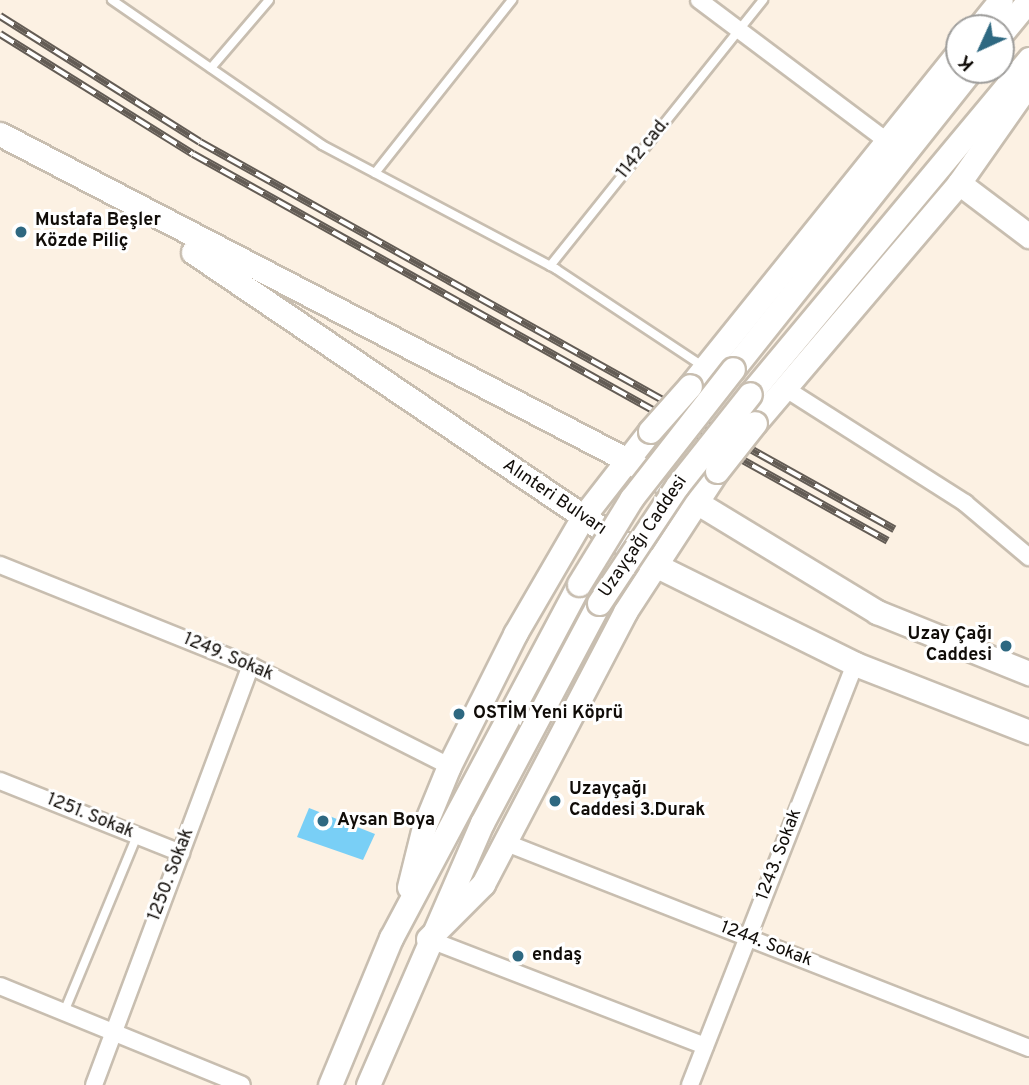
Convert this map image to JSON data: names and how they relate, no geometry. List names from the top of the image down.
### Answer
{
  "streets": {
    "main road": ["Alınteri Bulvarı", "Uzayçağı Caddesi"],
    "street": [
      "1249. Sokak",
      "1251. Sokak",
      "1243. Sokak",
      "1250. Sokak",
      "1244. Sokak"
    ],
    "lane": ["1142 cad."]
  },
  "crossings": [
    ["Alınteri Bulvarı", "1243. Sokak"],
    ["1249. Sokak", "1250. Sokak"],
    ["1251. Sokak", "1250. Sokak"],
    ["1243. Sokak", "1244. Sokak"]
  ],
  "places": [
    "Mustafa Beşler Közde Piliç",
    "Uzay Çağı Caddesi",
    "OSTİM Yeni Köprü",
    "Uzayçağı Caddesi 3.Durak",
    "Aysan Boya",
    "endaş"
  ],
  "north": "bottom left"
}
